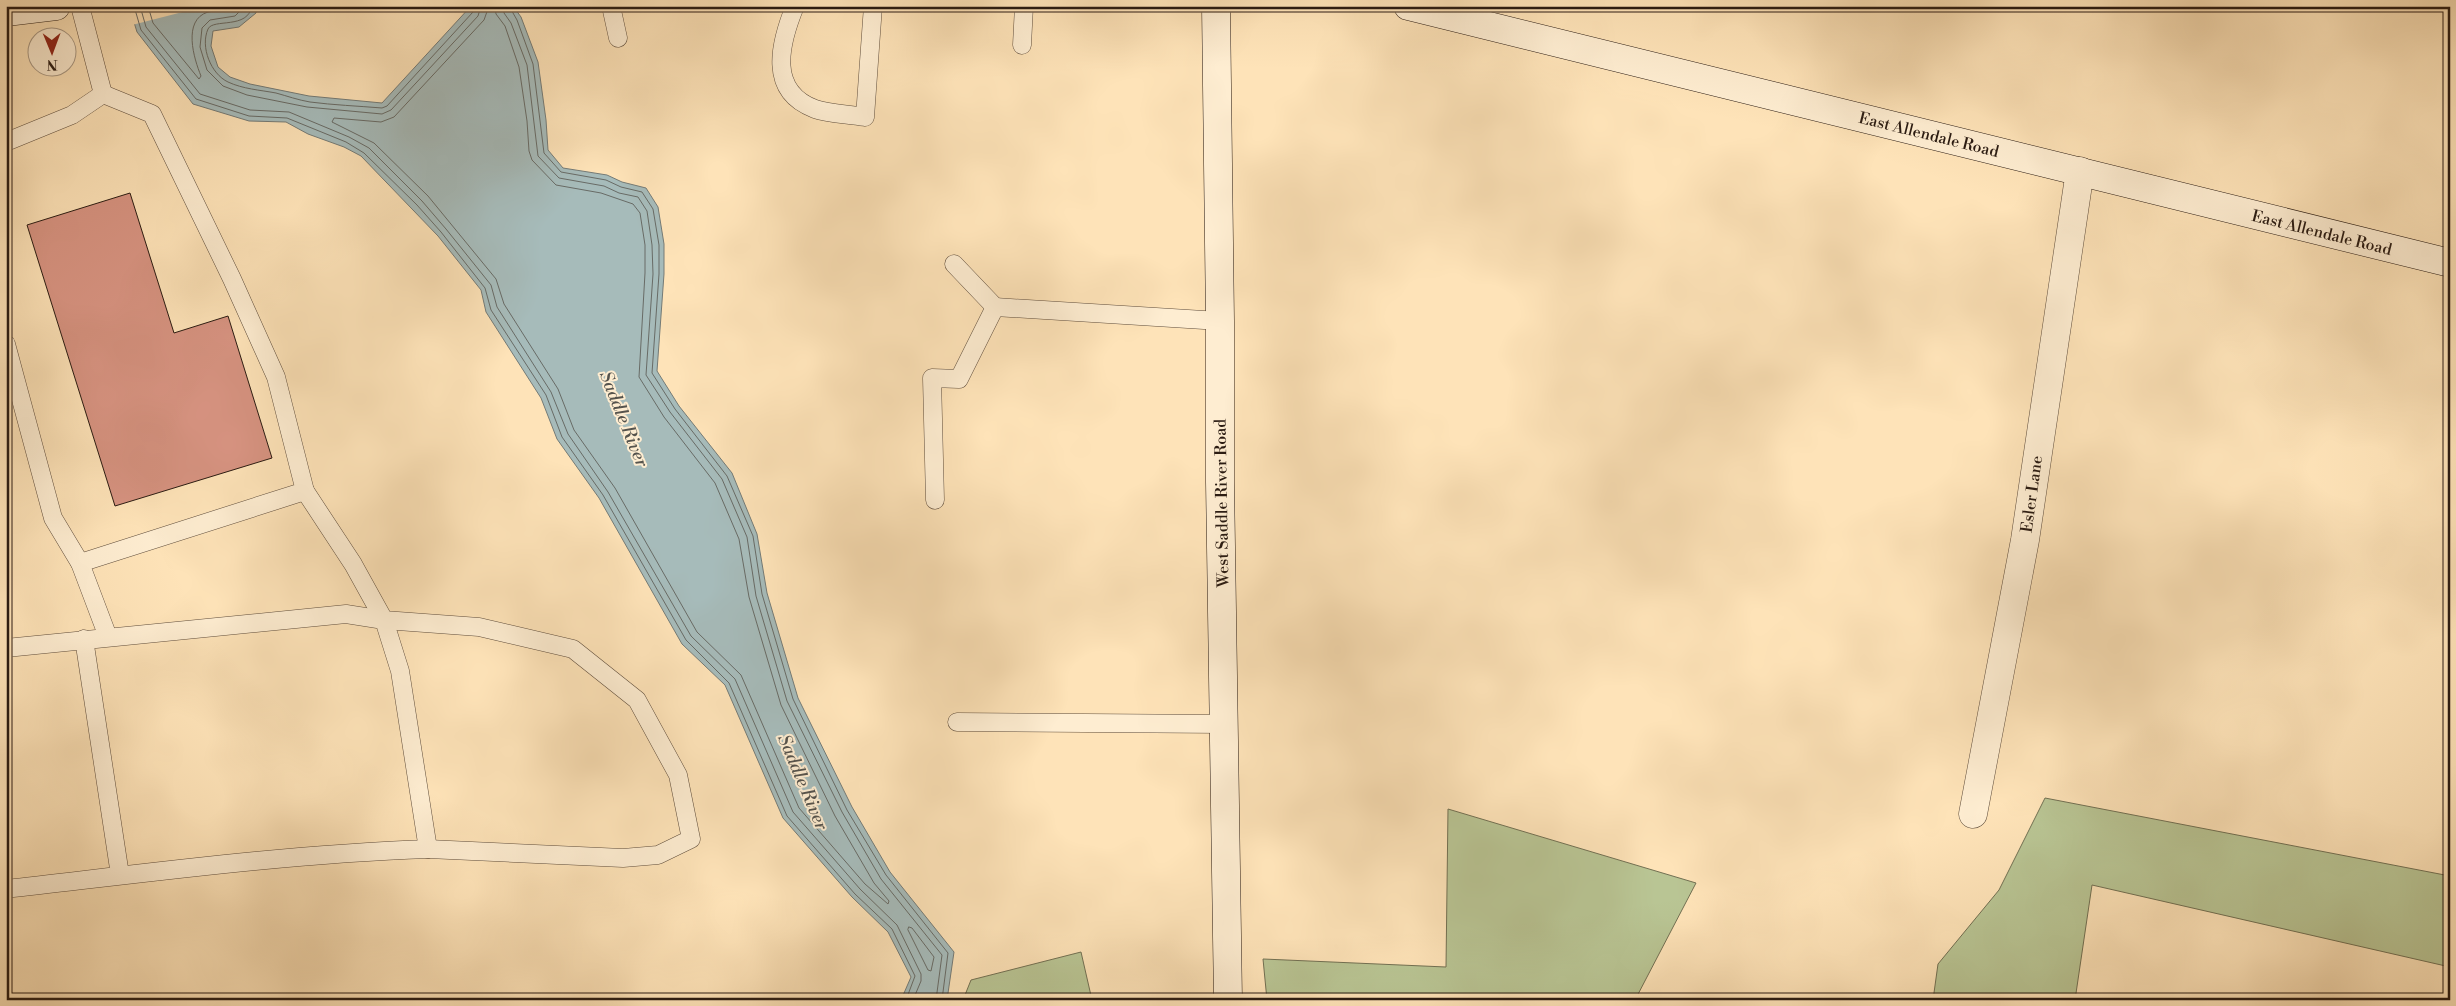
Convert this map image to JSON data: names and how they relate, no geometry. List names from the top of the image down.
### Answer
{
  "streets": {
    "main road": ["East Allendale Road", "Esler Lane", "West Saddle River Road"]
  },
  "crossings": [
    ["East Allendale Road", "Esler Lane"]
  ],
  "water": ["Saddle River"],
  "north": "bottom"
}
